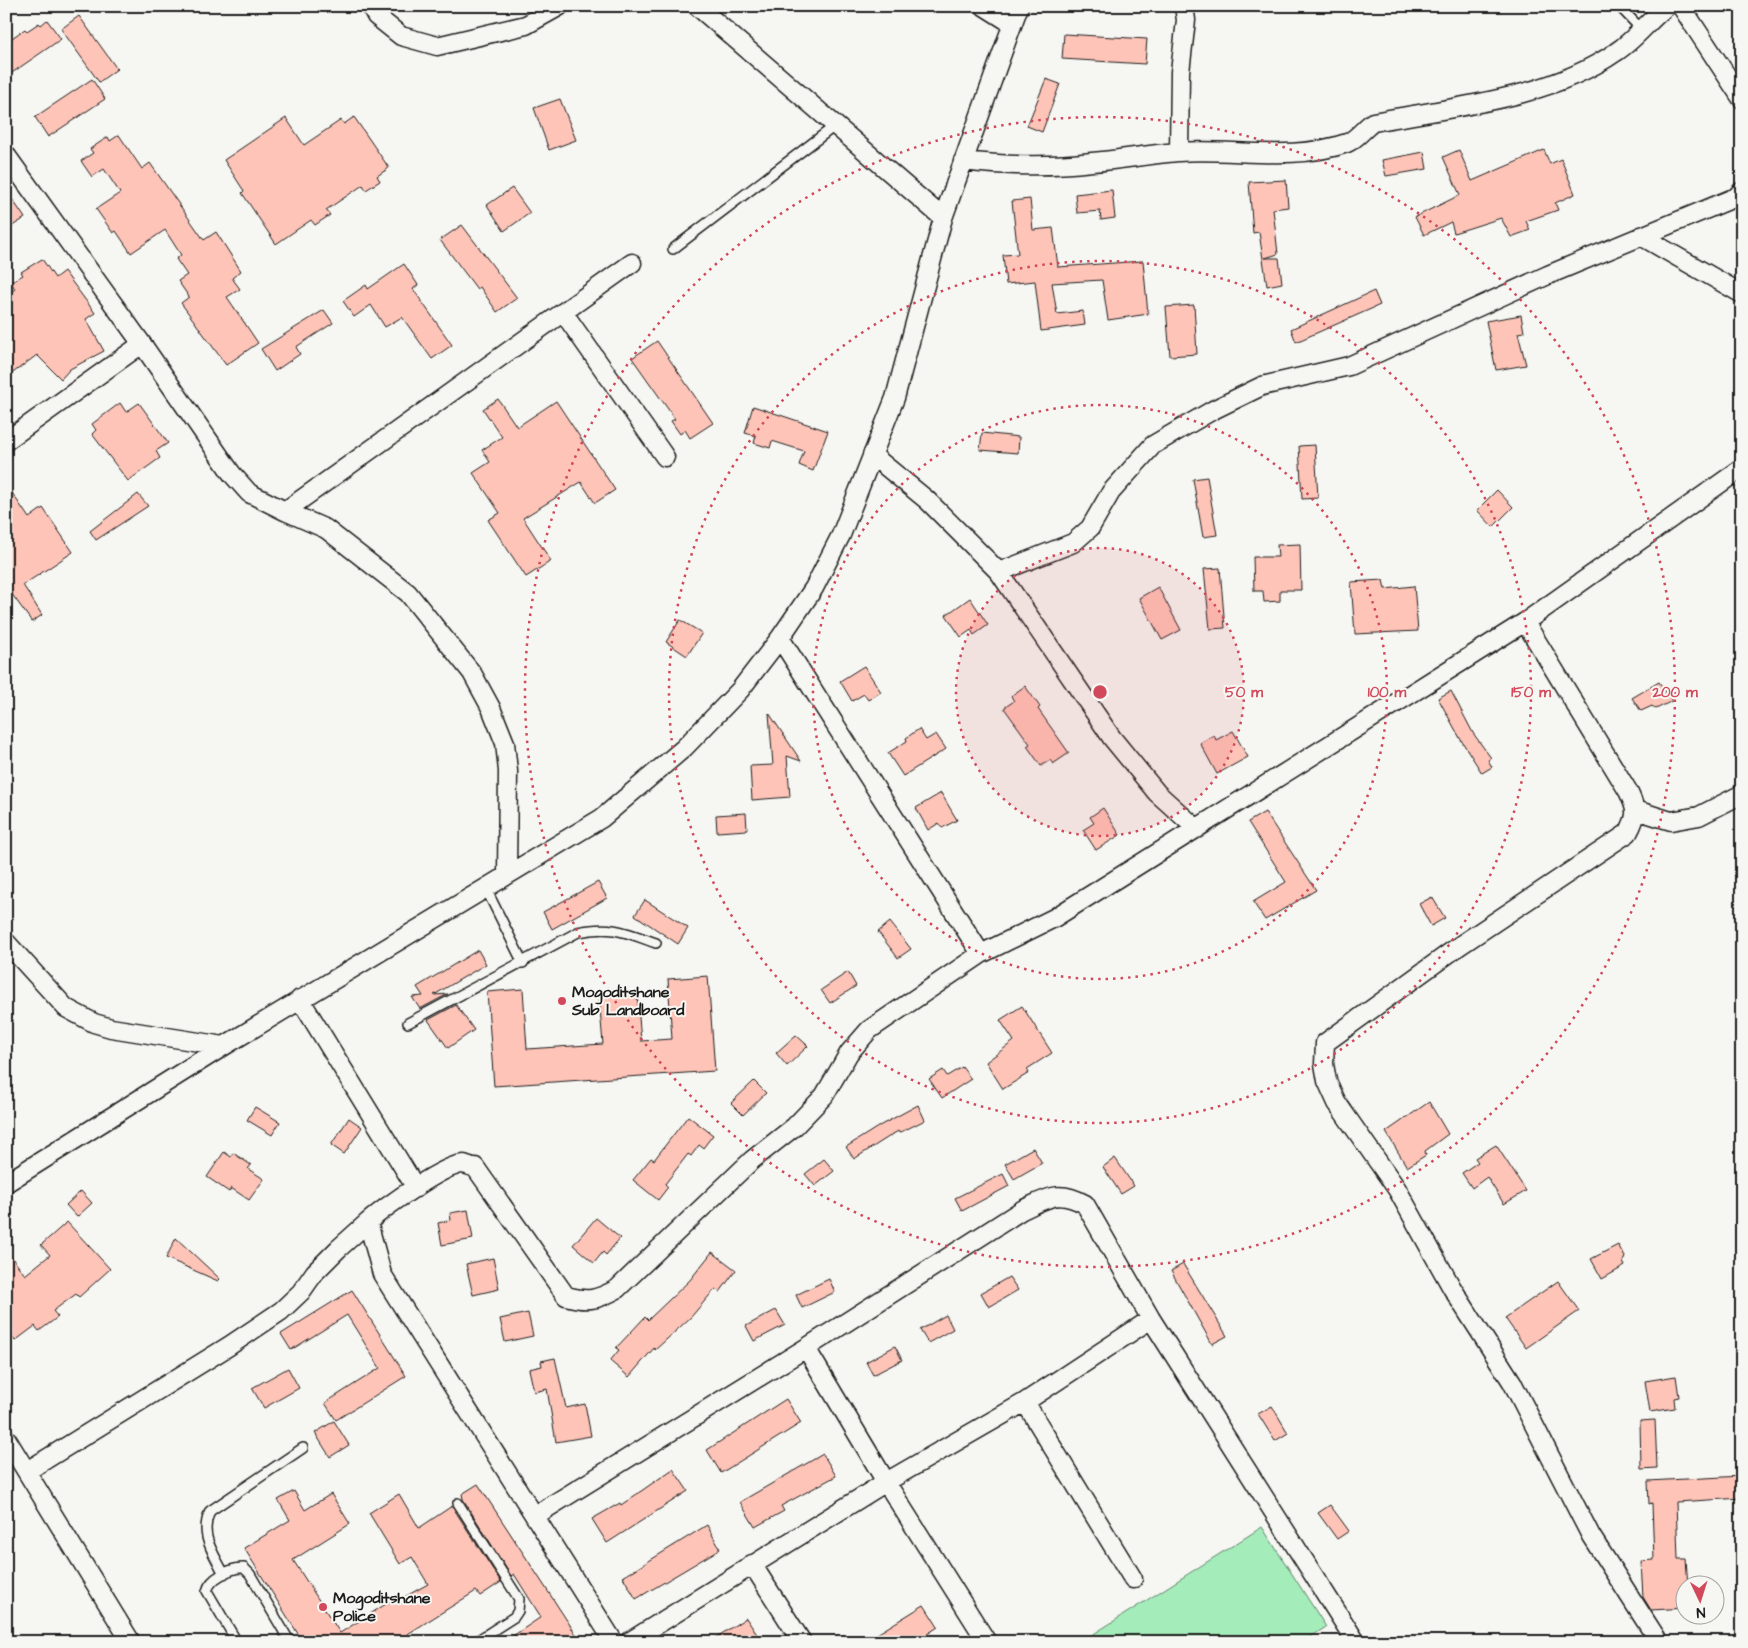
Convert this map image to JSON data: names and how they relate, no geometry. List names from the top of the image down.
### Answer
{
  "places": ["Mogoditshane Sub Landboard", "Mogoditshane Police"],
  "north": "bottom",
  "rings": [
    "50 m",
    "100 m",
    "150 m",
    "200 m"
  ]
}
